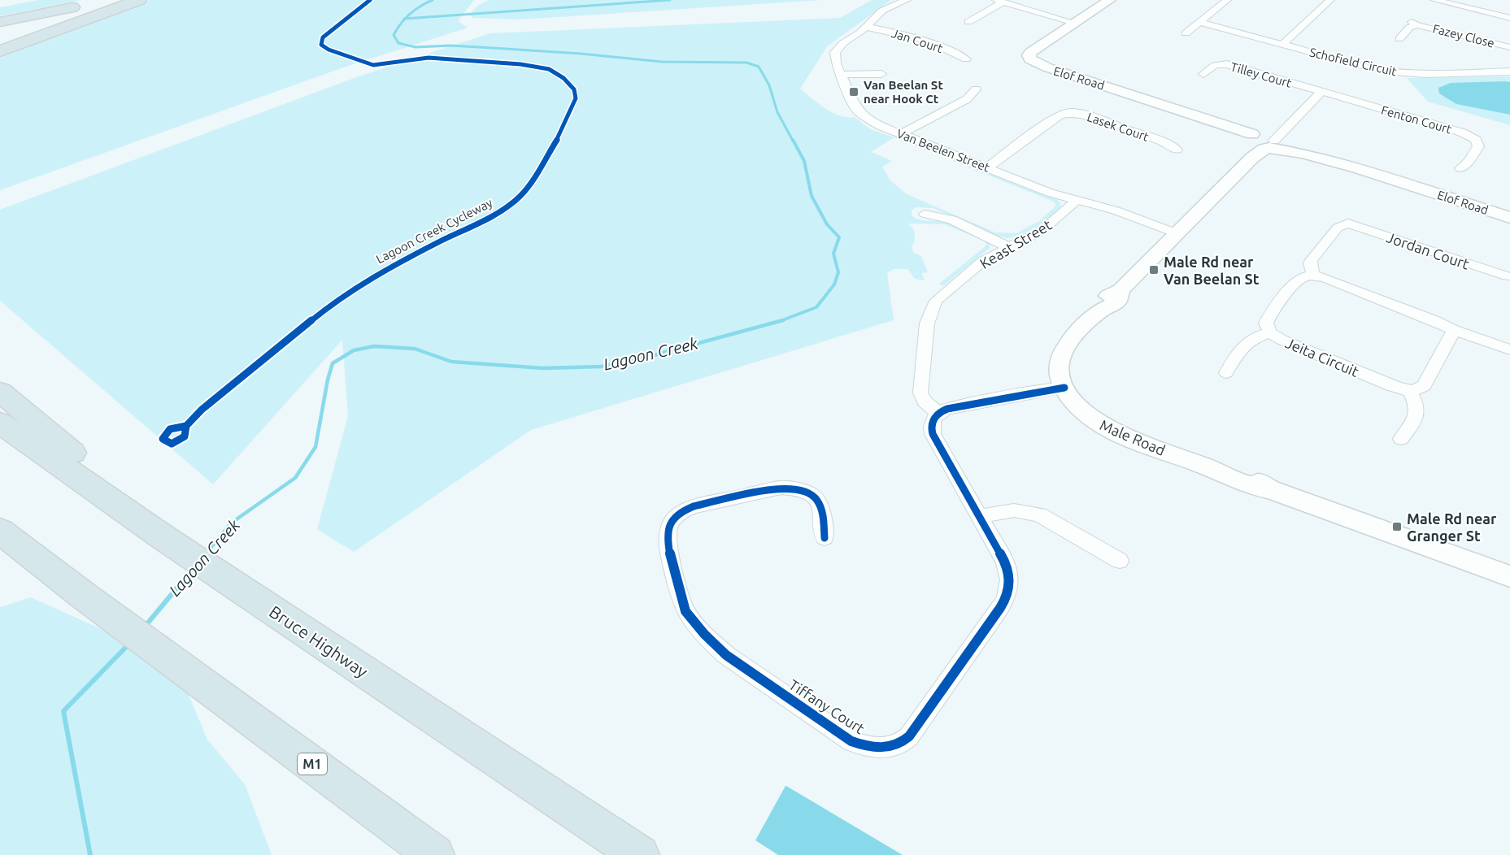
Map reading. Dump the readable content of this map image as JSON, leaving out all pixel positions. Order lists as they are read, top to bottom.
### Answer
{
  "streets": {
    "highway": ["Bruce Highway", "M1"],
    "street": [
      "Fazey Close",
      "Jan Court",
      "Schofield Circuit",
      "Tilley Court",
      "Elof Road",
      "Fenton Court",
      "Lasek Court",
      "Van Beelen Street",
      "Keast Street",
      "Jordan Court",
      "Jeita Circuit",
      "Male Road",
      "Tiffany Court"
    ],
    "cycle path": ["Lagoon Creek Cycleway"]
  },
  "crossings": [
    ["Jan Court", "Van Beelen Street"],
    ["Tilley Court", "Fenton Court"],
    ["Elof Road", "Male Road"],
    ["Lasek Court", "Van Beelen Street"],
    ["Van Beelen Street", "Keast Street"],
    ["Van Beelen Street", "Male Road"],
    ["Keast Street", "Tiffany Court"],
    ["Jordan Court", "Jeita Circuit"]
  ],
  "water": ["Lagoon Creek"],
  "places": {
    "transit": ["Van Beelan St near Hook Ct", "Male Rd near Van Beelan St", "Male Rd near Granger St"]
  }
}
